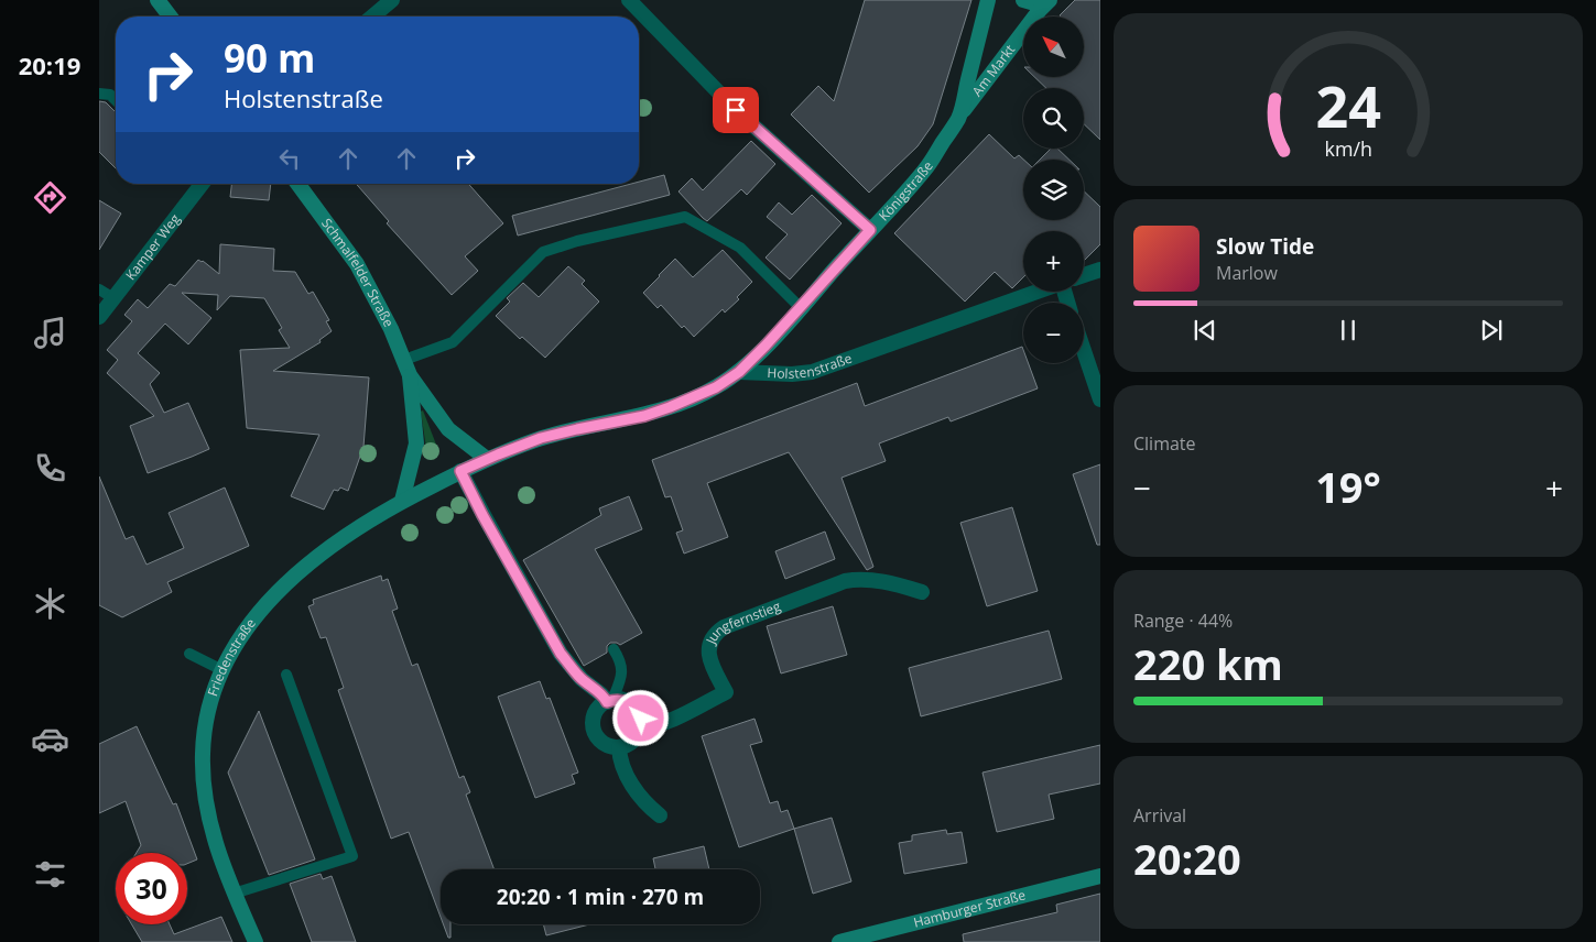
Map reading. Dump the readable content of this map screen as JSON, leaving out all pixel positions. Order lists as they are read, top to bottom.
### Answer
{
  "streets": {
    "main road": [
      "Am Markt",
      "Königstraße",
      "Schmalfelder Straße",
      "Friedenstraße",
      "Hamburger Straße"
    ],
    "street": ["Kamper Weg", "Holstenstraße", "Jungfernstieg"]
  },
  "crossings": [
    ["Am Markt", "Königstraße"],
    ["Königstraße", "Holstenstraße"],
    ["Schmalfelder Straße", "Friedenstraße"]
  ],
  "north": "top left",
  "page": {
    "tabs": "20:19",
    "map_buttons": ["+", "−"],
    "turn": ["90 m", "Holstenstraße"],
    "song": ["Slow Tide", "Marlow"],
    "tile": [
      "Climate",
      ["Range · 44%", "220 km"],
      ["Arrival", "20:20"]
    ],
    "heat": ["−", "19°", "+"],
    "limit": "30",
    "trip": "20:20 · 1 min · 270 m",
    "gauge": ["24", "km/h"]
  }
}
